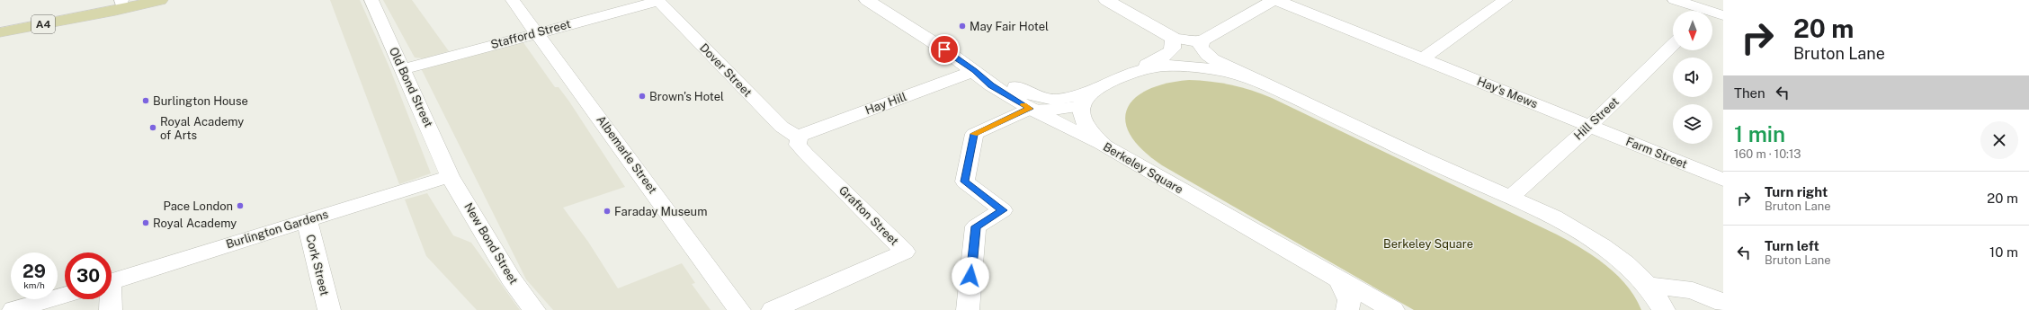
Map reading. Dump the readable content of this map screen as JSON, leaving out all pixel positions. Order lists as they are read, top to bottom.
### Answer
{
  "streets": {
    "main road": ["A4"],
    "street": [
      "Stafford Street",
      "Dover Street",
      "Old Bond Street",
      "Hay's Mews",
      "Hay Hill",
      "Hill Street",
      "Farm Street",
      "Albemarle Street",
      "Berkeley Square",
      "Grafton Street",
      "Burlington Gardens",
      "New Bond Street",
      "Cork Street"
    ]
  },
  "crossings": [
    ["Stafford Street", "Dover Street"],
    ["Stafford Street", "Old Bond Street"],
    ["Stafford Street", "Albemarle Street"],
    ["Dover Street", "Hay Hill"],
    ["Dover Street", "Grafton Street"],
    ["Old Bond Street", "Burlington Gardens"],
    ["Old Bond Street", "New Bond Street"],
    ["Hay's Mews", "Hill Street"],
    ["Hay's Mews", "Farm Street"],
    ["Hay Hill", "Grafton Street"],
    ["Hill Street", "Farm Street"],
    ["Burlington Gardens", "New Bond Street"],
    ["Burlington Gardens", "Cork Street"]
  ],
  "parks": ["Berkeley Square"],
  "places": [
    "May Fair Hotel",
    "Brown's Hotel",
    "Burlington House",
    "Royal Academy of Arts",
    "Pace London",
    "Faraday Museum",
    "Royal Academy"
  ],
  "north": "bottom",
  "page": {
    "turn": ["20 m", "Bruton Lane"],
    "then": "Then",
    "heading": ["1 min", "160 m · 10:13"],
    "list": [
      {
        "name": "Turn right",
        "note": "Bruton Lane",
        "value": "20 m"
      },
      {
        "name": "Turn left",
        "note": "Bruton Lane",
        "value": "10 m"
      }
    ],
    "speed": "29 km/h",
    "limit": "30"
  }
}
